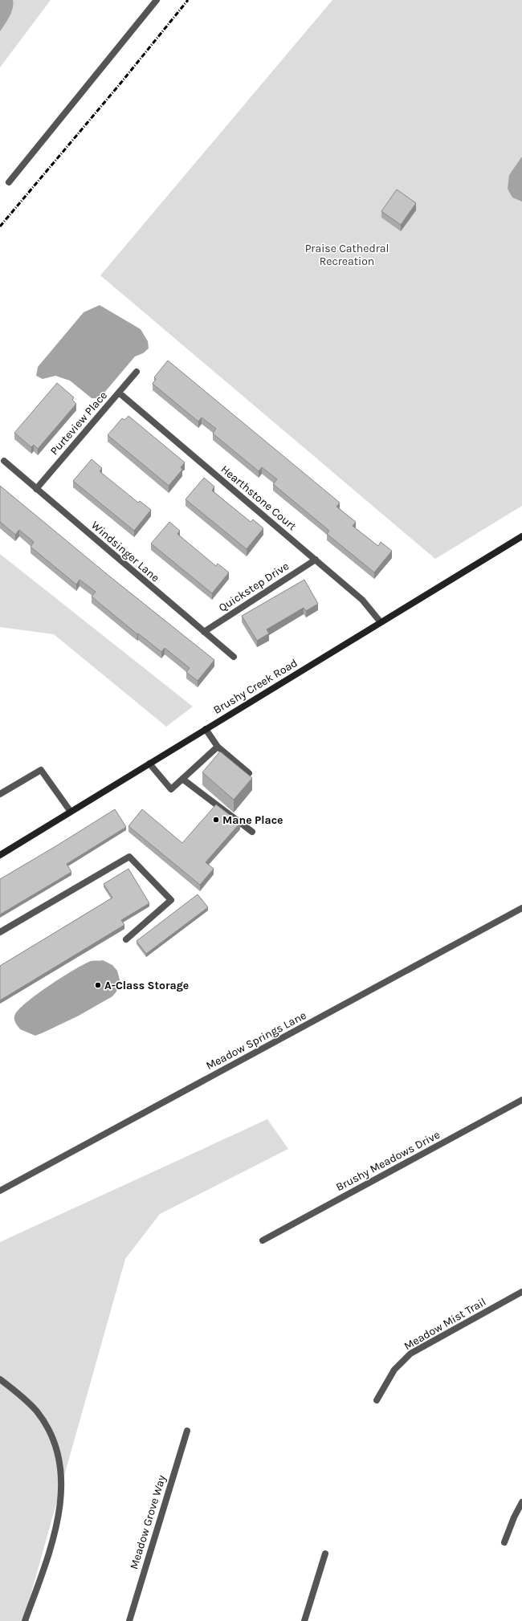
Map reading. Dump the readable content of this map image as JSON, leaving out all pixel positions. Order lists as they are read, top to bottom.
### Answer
{
  "streets": {
    "main road": ["Brushy Creek Road"],
    "street": [
      "Purteview Place",
      "Hearthstone Court",
      "Windsinger Lane",
      "Quickstep Drive",
      "Meadow Springs Lane",
      "Brushy Meadows Drive",
      "Meadow Mist Trail",
      "Meadow Grove Way"
    ]
  },
  "crossings": [
    ["Purteview Place", "Hearthstone Court"],
    ["Purteview Place", "Windsinger Lane"],
    ["Hearthstone Court", "Quickstep Drive"],
    ["Hearthstone Court", "Brushy Creek Road"],
    ["Windsinger Lane", "Quickstep Drive"]
  ],
  "parks": ["Praise Cathedral Recreation"],
  "places": ["Mane Place", "A-Class Storage"]
}
